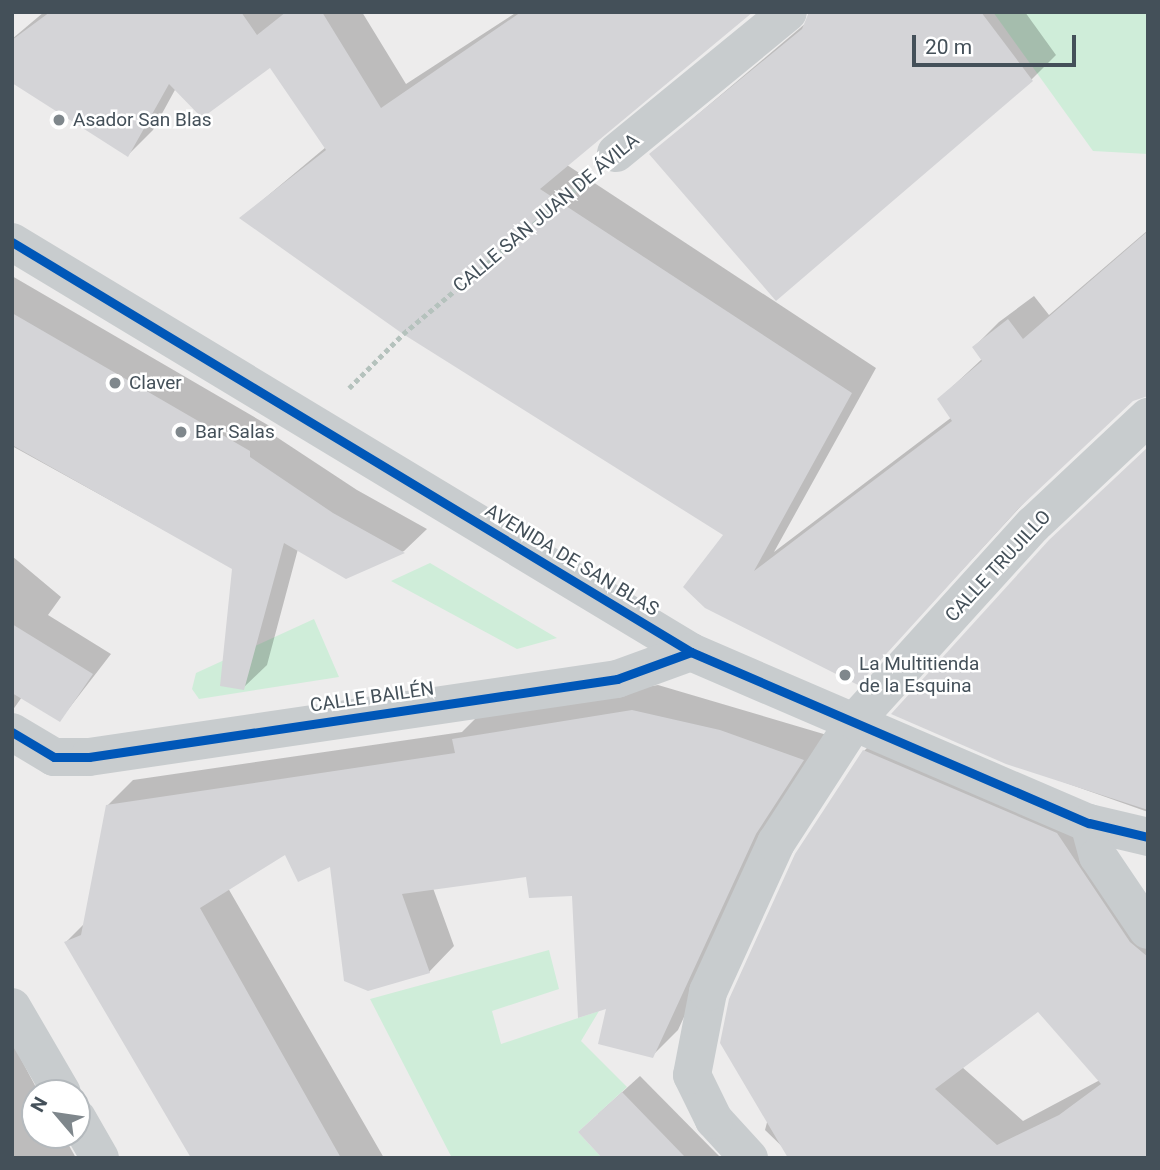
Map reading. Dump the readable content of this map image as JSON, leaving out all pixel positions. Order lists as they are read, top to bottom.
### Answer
{
  "streets": {
    "street": [
      "CALLE SAN JUAN DE ÁVILA",
      "AVENIDA DE SAN BLAS",
      "CALLE TRUJILLO",
      "CALLE BAILÉN"
    ]
  },
  "crossings": [
    ["CALLE SAN JUAN DE ÁVILA", "AVENIDA DE SAN BLAS"],
    ["AVENIDA DE SAN BLAS", "CALLE TRUJILLO"],
    ["AVENIDA DE SAN BLAS", "CALLE BAILÉN"]
  ],
  "places": [
    "Asador San Blas",
    "Claver",
    "Bar Salas",
    "La Multitienda de la Esquina"
  ],
  "scale_bar": "20 m",
  "north": "top left"
}
